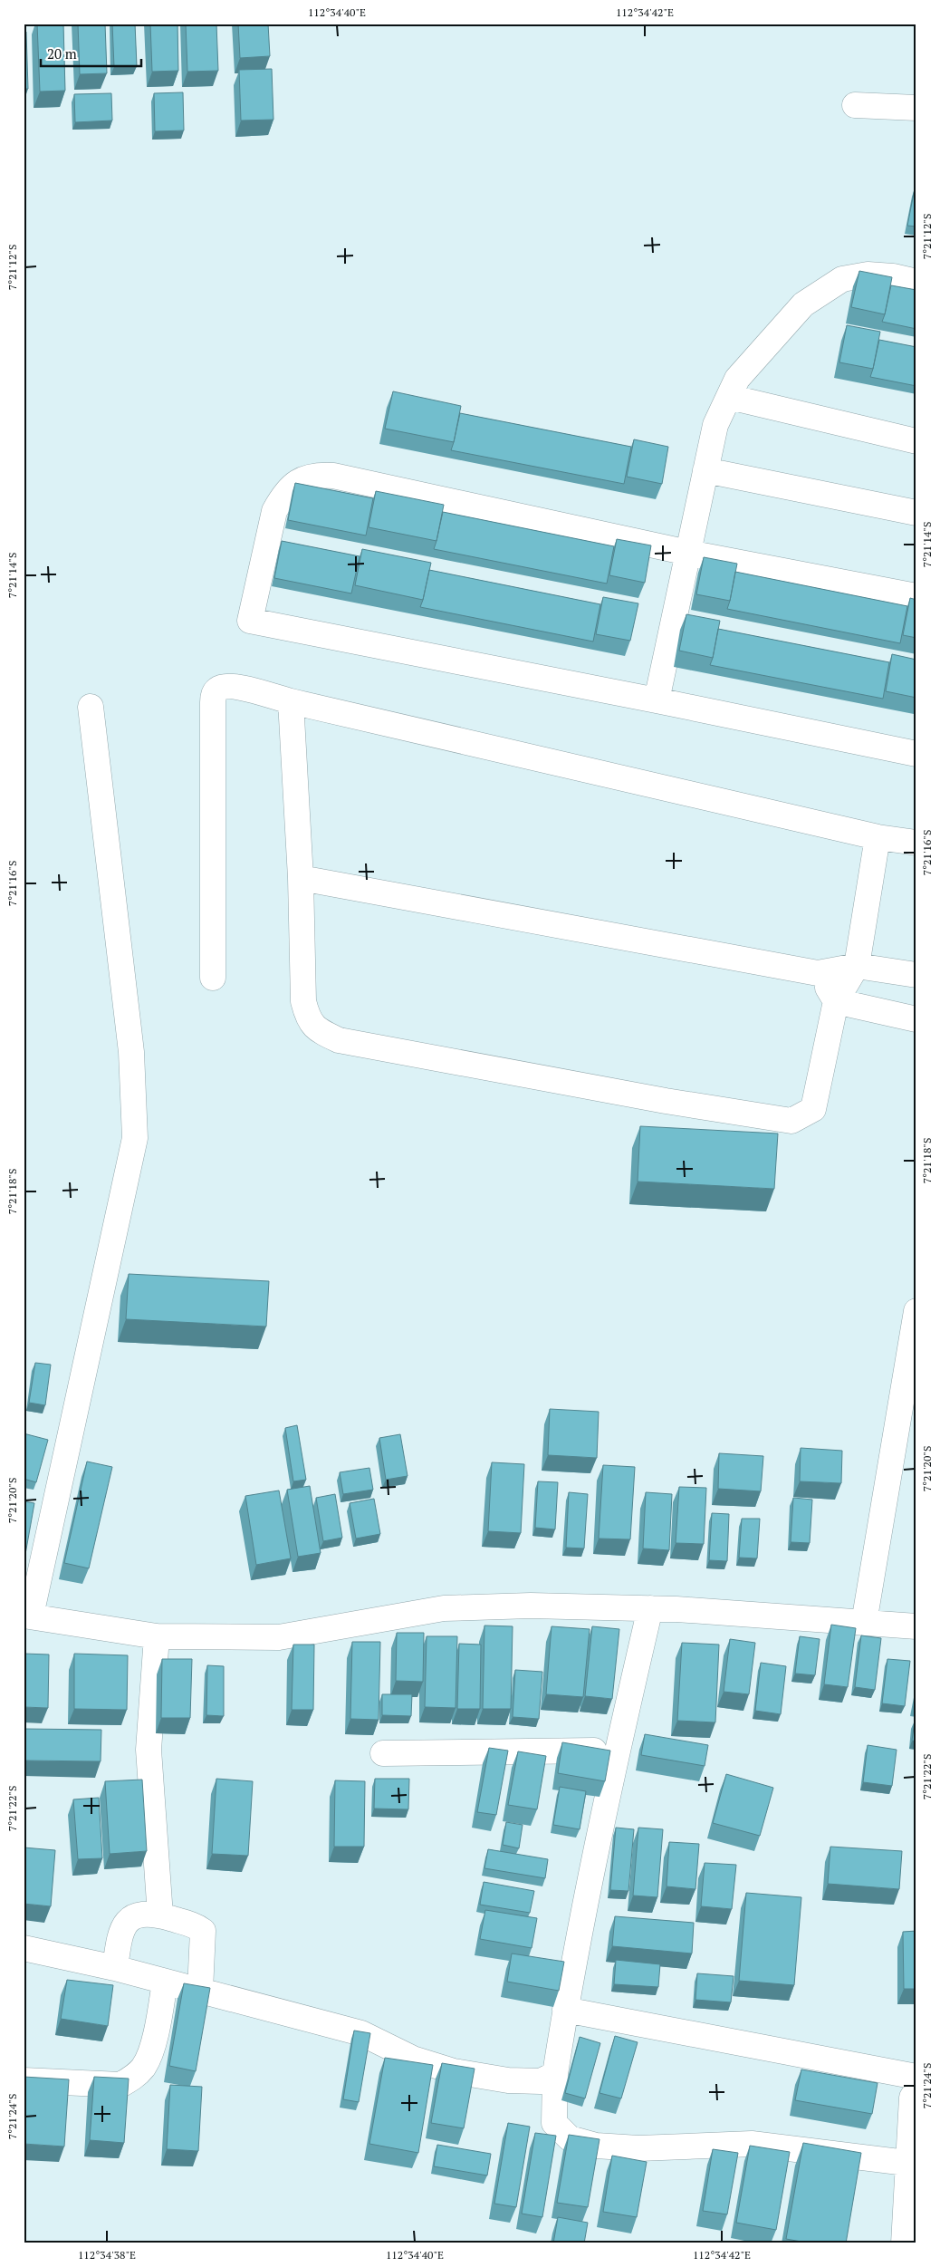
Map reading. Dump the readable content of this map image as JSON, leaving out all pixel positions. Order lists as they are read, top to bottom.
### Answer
{
  "scale_bar": "20 m",
  "coordinates": [
    "112°34'40\"E",
    "112°34'42\"E",
    "7°21'12\"S",
    "7°21'14\"S",
    "7°21'16\"S",
    "7°21'18\"S",
    "7°21'20\"S",
    "7°21'22\"S",
    "7°21'24\"S",
    "112°34'38\"E"
  ]
}
